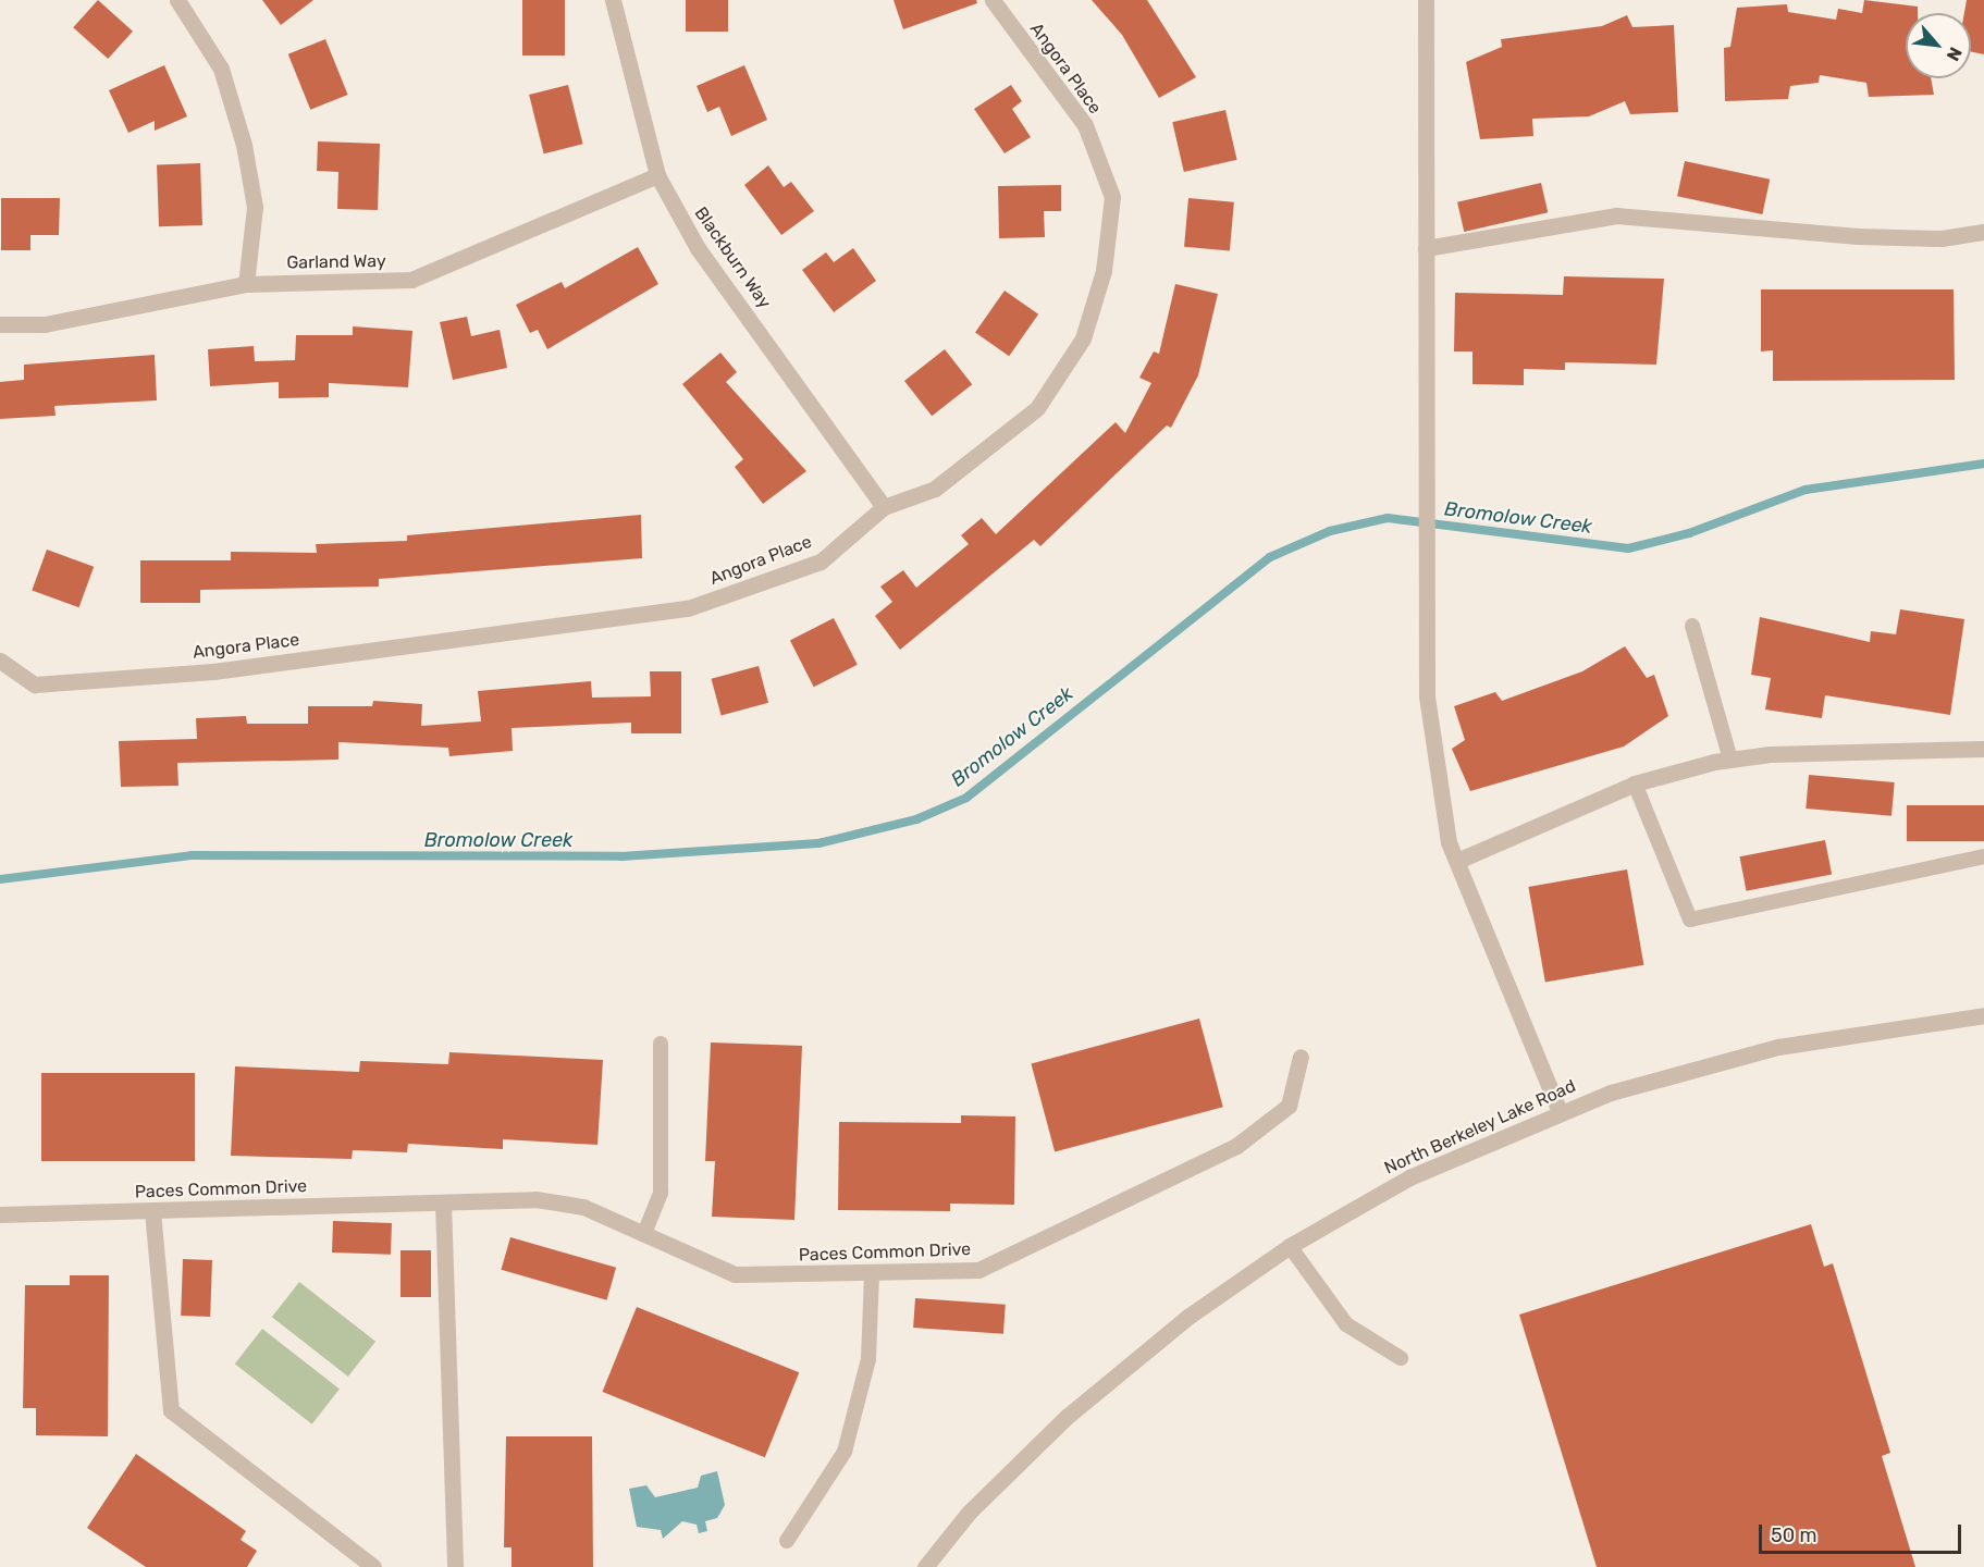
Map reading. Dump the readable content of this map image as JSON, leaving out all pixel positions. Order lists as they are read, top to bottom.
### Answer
{
  "streets": {
    "street": [
      "Angora Place",
      "Blackburn Way",
      "Garland Way",
      "North Berkeley Lake Road",
      "Paces Common Drive"
    ]
  },
  "crossings": [
    ["Angora Place", "Blackburn Way"],
    ["Blackburn Way", "Garland Way"]
  ],
  "water": ["Bromolow Creek"],
  "scale_bar": "50 m",
  "north": "bottom right"
}
